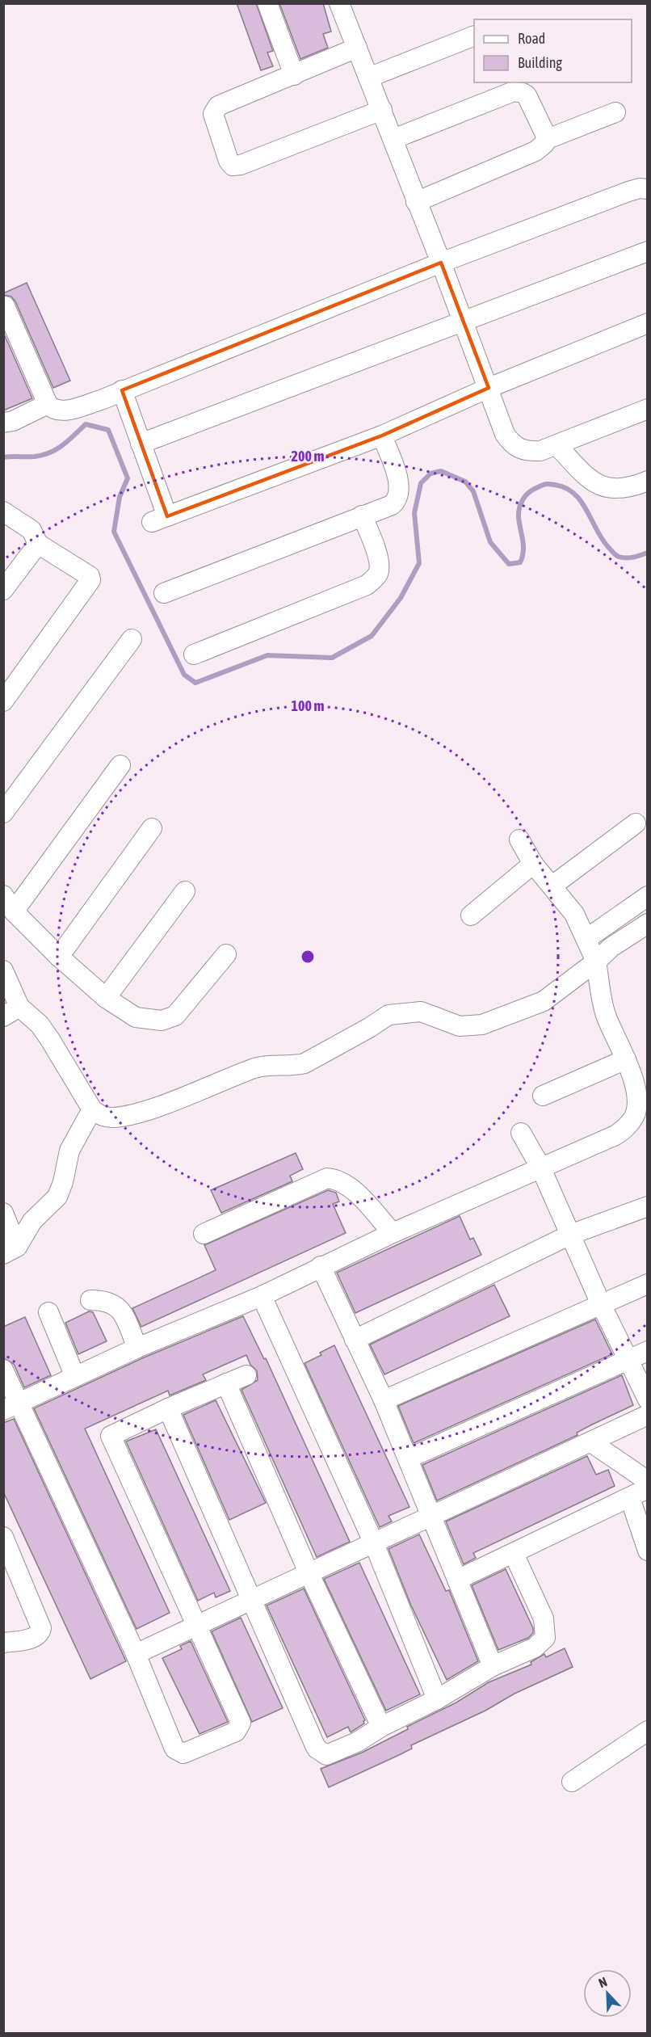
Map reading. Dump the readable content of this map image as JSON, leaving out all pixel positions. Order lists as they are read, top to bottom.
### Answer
{
  "legend": ["Road", "Building"],
  "north": "top left",
  "rings": ["200 m", "100 m"]
}
